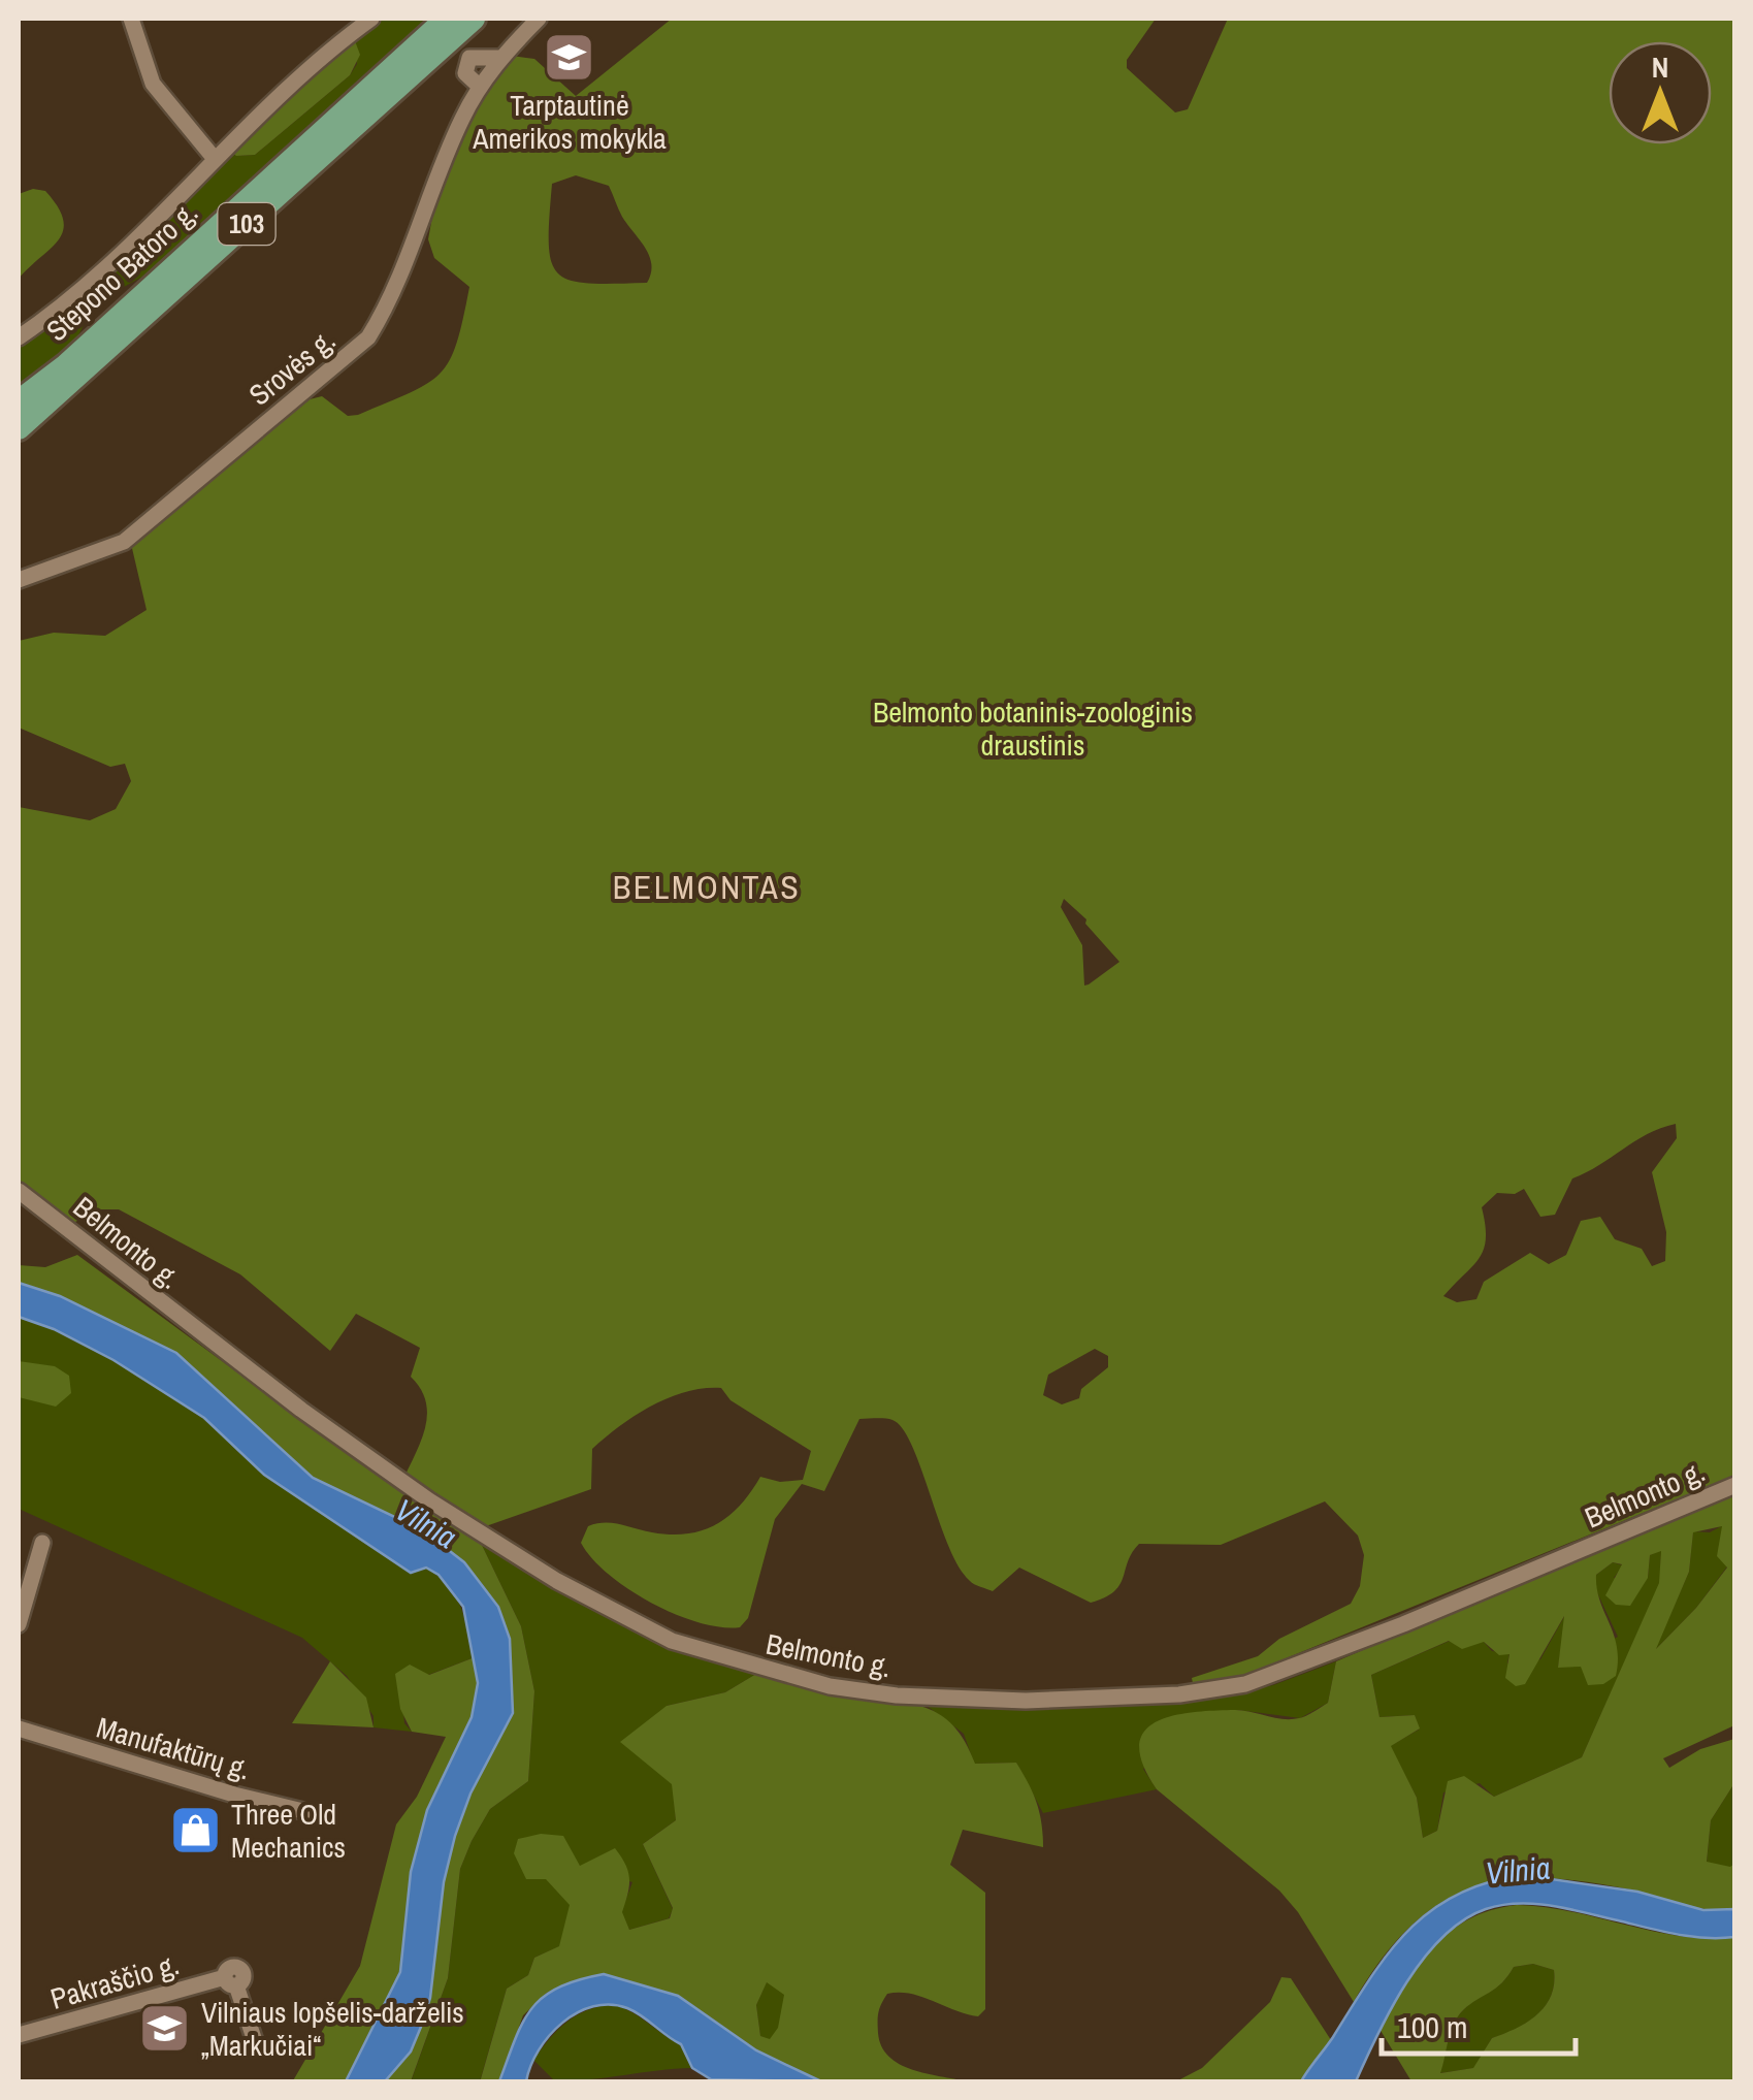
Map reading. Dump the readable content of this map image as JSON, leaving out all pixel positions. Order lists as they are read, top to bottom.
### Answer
{
  "streets": {
    "main road": ["103", "Stepono Batoro g."],
    "street": [
      "Srovės g.",
      "Belmonto g.",
      "Manufaktūrų g.",
      "Pakraščio g."
    ]
  },
  "districts": ["BELMONTAS"],
  "water": ["Vilnia"],
  "parks": ["Belmonto botaninis-zoologinis draustinis"],
  "places": {
    "school or university": ["Tarptautinė Amerikos mokykla", "Vilniaus lopšelis-darželis „Markučiai“"],
    "shop": ["Three Old Mechanics"]
  },
  "scale_bar": "100 m",
  "north": "top"
}
